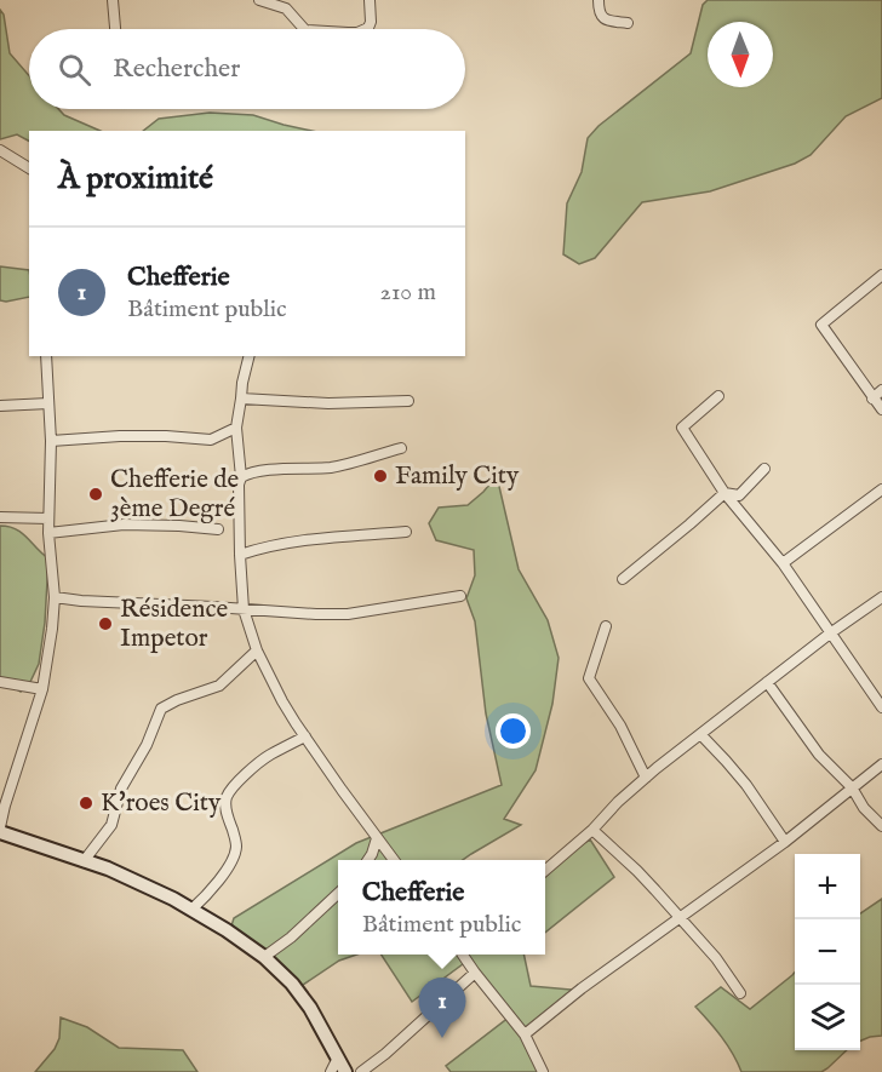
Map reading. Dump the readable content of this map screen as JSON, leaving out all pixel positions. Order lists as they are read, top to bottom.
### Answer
{
  "places": [
    "Family City",
    "Chefferie de 3ème Degré",
    "Résidence Impetor",
    "K'roes City"
  ],
  "north": "bottom",
  "page": {
    "search": "Rechercher",
    "heading": "À proximité",
    "list": [
      {
        "mark": "1",
        "name": "Chefferie",
        "note": "Bâtiment public",
        "value": "210 m"
      }
    ],
    "map_buttons": ["+", "−"],
    "popup": ["Chefferie", "Bâtiment public"],
    "pins": "1"
  }
}
